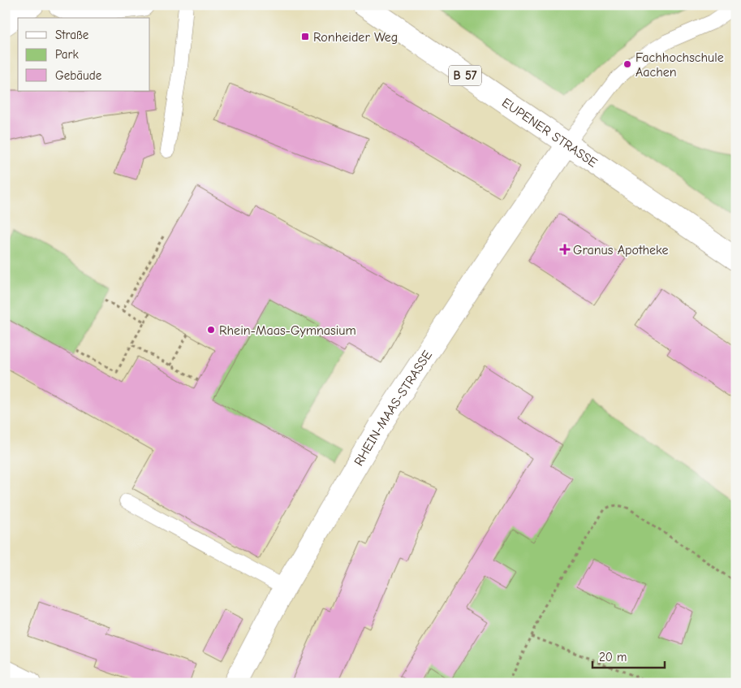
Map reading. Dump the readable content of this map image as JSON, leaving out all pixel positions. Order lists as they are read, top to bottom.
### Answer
{
  "streets": {
    "street": ["B 57", "EUPENER STRASSE", "RHEIN-MAAS-STRASSE"]
  },
  "crossings": [
    ["EUPENER STRASSE", "RHEIN-MAAS-STRASSE"]
  ],
  "places": {
    "transit": ["Ronheider Weg"],
    "other": ["Fachhochschule Aachen", "Rhein-Maas-Gymnasium"],
    "health": ["Granus Apotheke"]
  },
  "legend": ["Straße", "Park", "Gebäude"],
  "scale_bar": "20 m"
}
